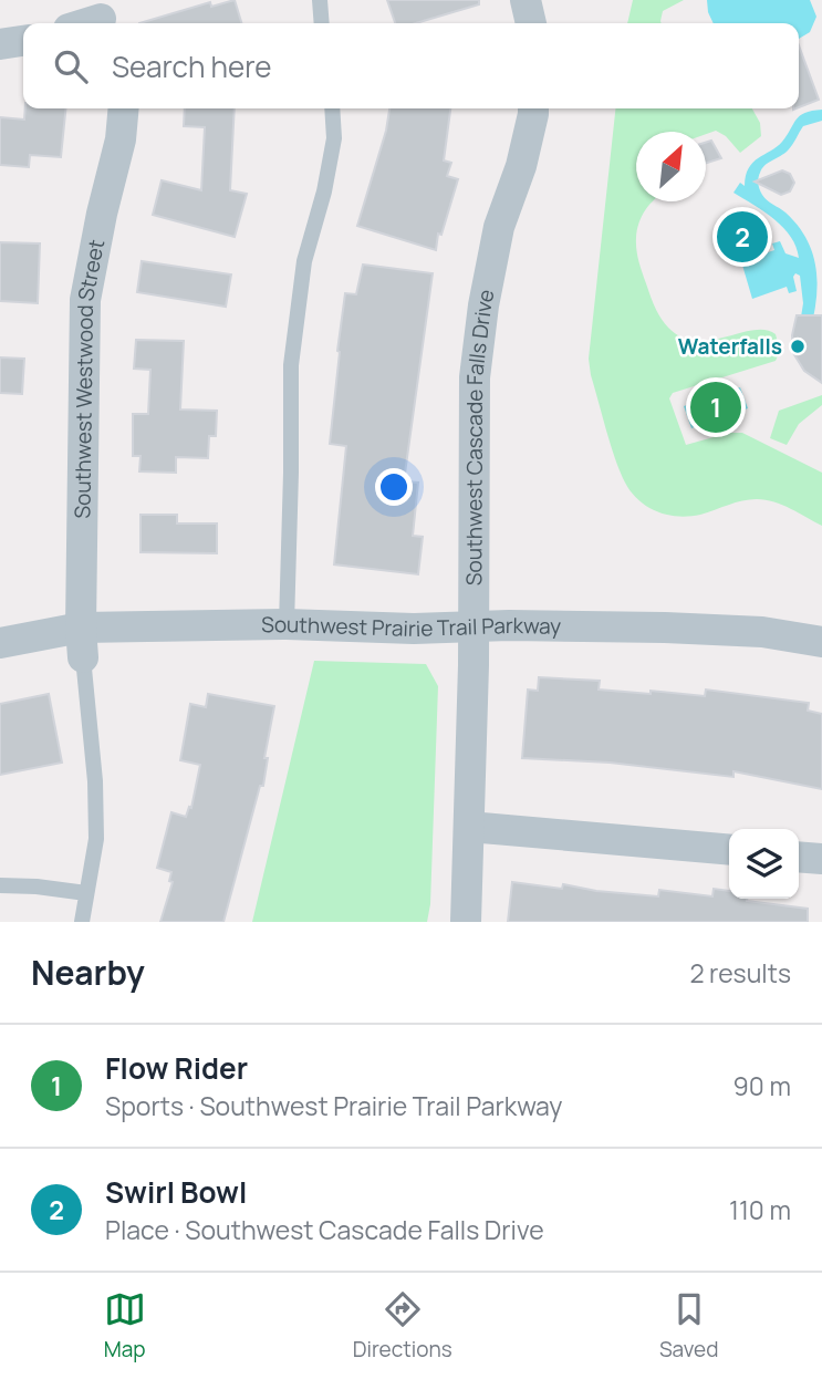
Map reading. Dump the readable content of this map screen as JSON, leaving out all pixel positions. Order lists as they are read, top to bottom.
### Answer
{
  "streets": {
    "street": ["Southwest Westwood Street", "Southwest Cascade Falls Drive", "Southwest Prairie Trail Parkway"]
  },
  "crossings": [
    ["Southwest Westwood Street", "Southwest Prairie Trail Parkway"],
    ["Southwest Cascade Falls Drive", "Southwest Prairie Trail Parkway"]
  ],
  "places": ["Waterfalls"],
  "north": "top right",
  "page": {
    "search": "Search here",
    "pins": ["2", "1"],
    "heading": ["Nearby", "2 results"],
    "list": [
      {
        "mark": "1",
        "name": "Flow Rider",
        "note": "Sports · Southwest Prairie Trail Parkway",
        "value": "90 m"
      },
      {
        "mark": "2",
        "name": "Swirl Bowl",
        "note": "Place · Southwest Cascade Falls Drive",
        "value": "110 m"
      }
    ],
    "nav": ["Map", "Directions", "Saved"]
  }
}
